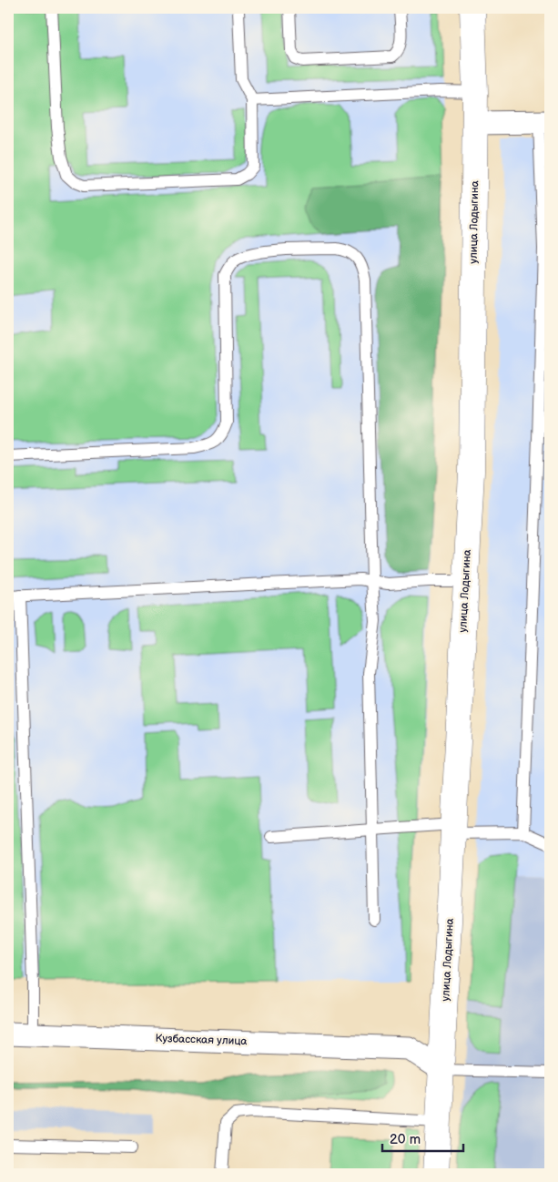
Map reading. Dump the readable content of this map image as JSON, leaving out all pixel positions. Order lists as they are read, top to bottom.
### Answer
{
  "streets": {
    "main road": ["улица Лодыгина"],
    "street": ["Кузбасская улица"]
  },
  "crossings": [
    ["улица Лодыгина", "Кузбасская улица"]
  ],
  "scale_bar": "20 m"
}
